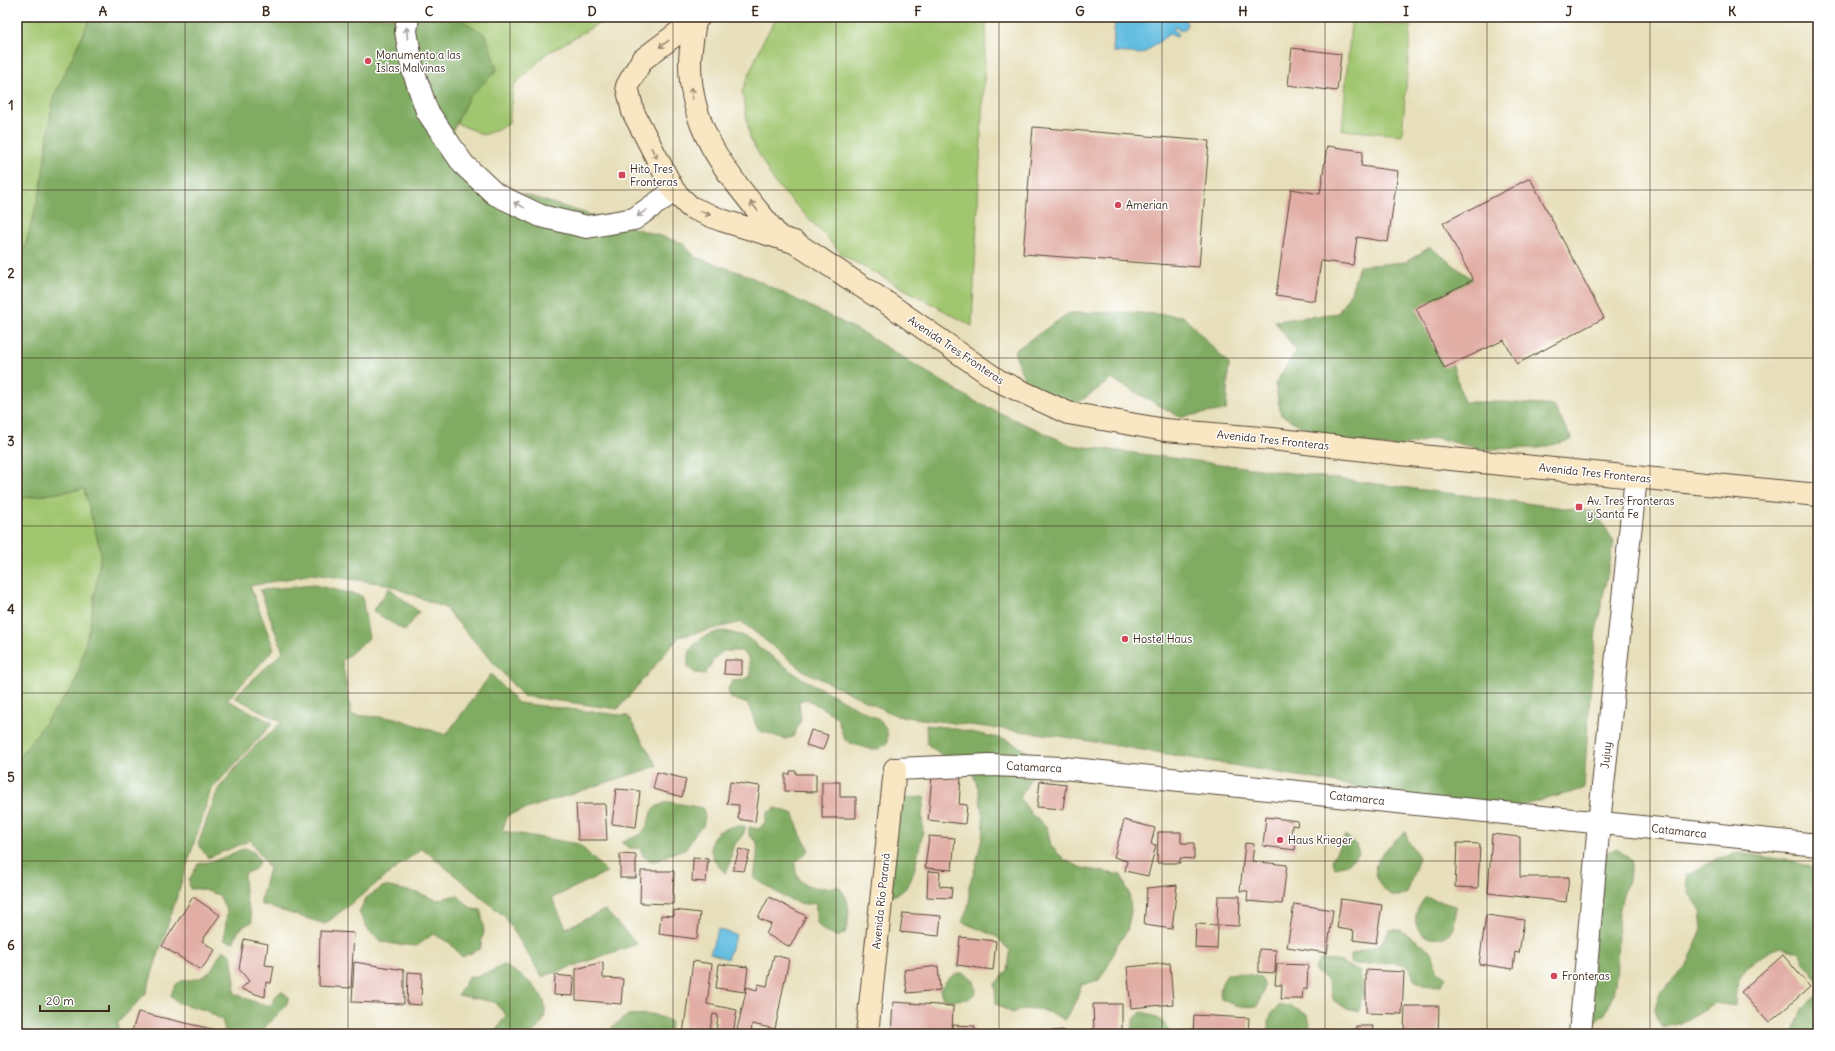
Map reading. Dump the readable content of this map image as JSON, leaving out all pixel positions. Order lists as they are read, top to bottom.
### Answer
{
  "streets": {
    "main road": ["Avenida Tres Fronteras", "Avenida Río Paraná"],
    "street": ["Jujuy", "Catamarca"]
  },
  "crossings": [
    ["Avenida Tres Fronteras", "Jujuy"],
    ["Jujuy", "Catamarca"],
    ["Catamarca", "Avenida Río Paraná"]
  ],
  "places": {
    "other": [
      "Monumento a las Islas Malvinas",
      "Amerian",
      "Hostel Haus",
      "Haus Krieger",
      "Fronteras"
    ],
    "transit": ["Hito Tres Fronteras", "Av. Tres Fronteras y Santa Fe"]
  },
  "scale_bar": "20 m",
  "grid": {
    "columns": [
      "A",
      "B",
      "C",
      "D",
      "E",
      "F",
      "G",
      "H",
      "I",
      "J",
      "K"
    ],
    "rows": [
      "1",
      "2",
      "3",
      "4",
      "5",
      "6"
    ]
  }
}
